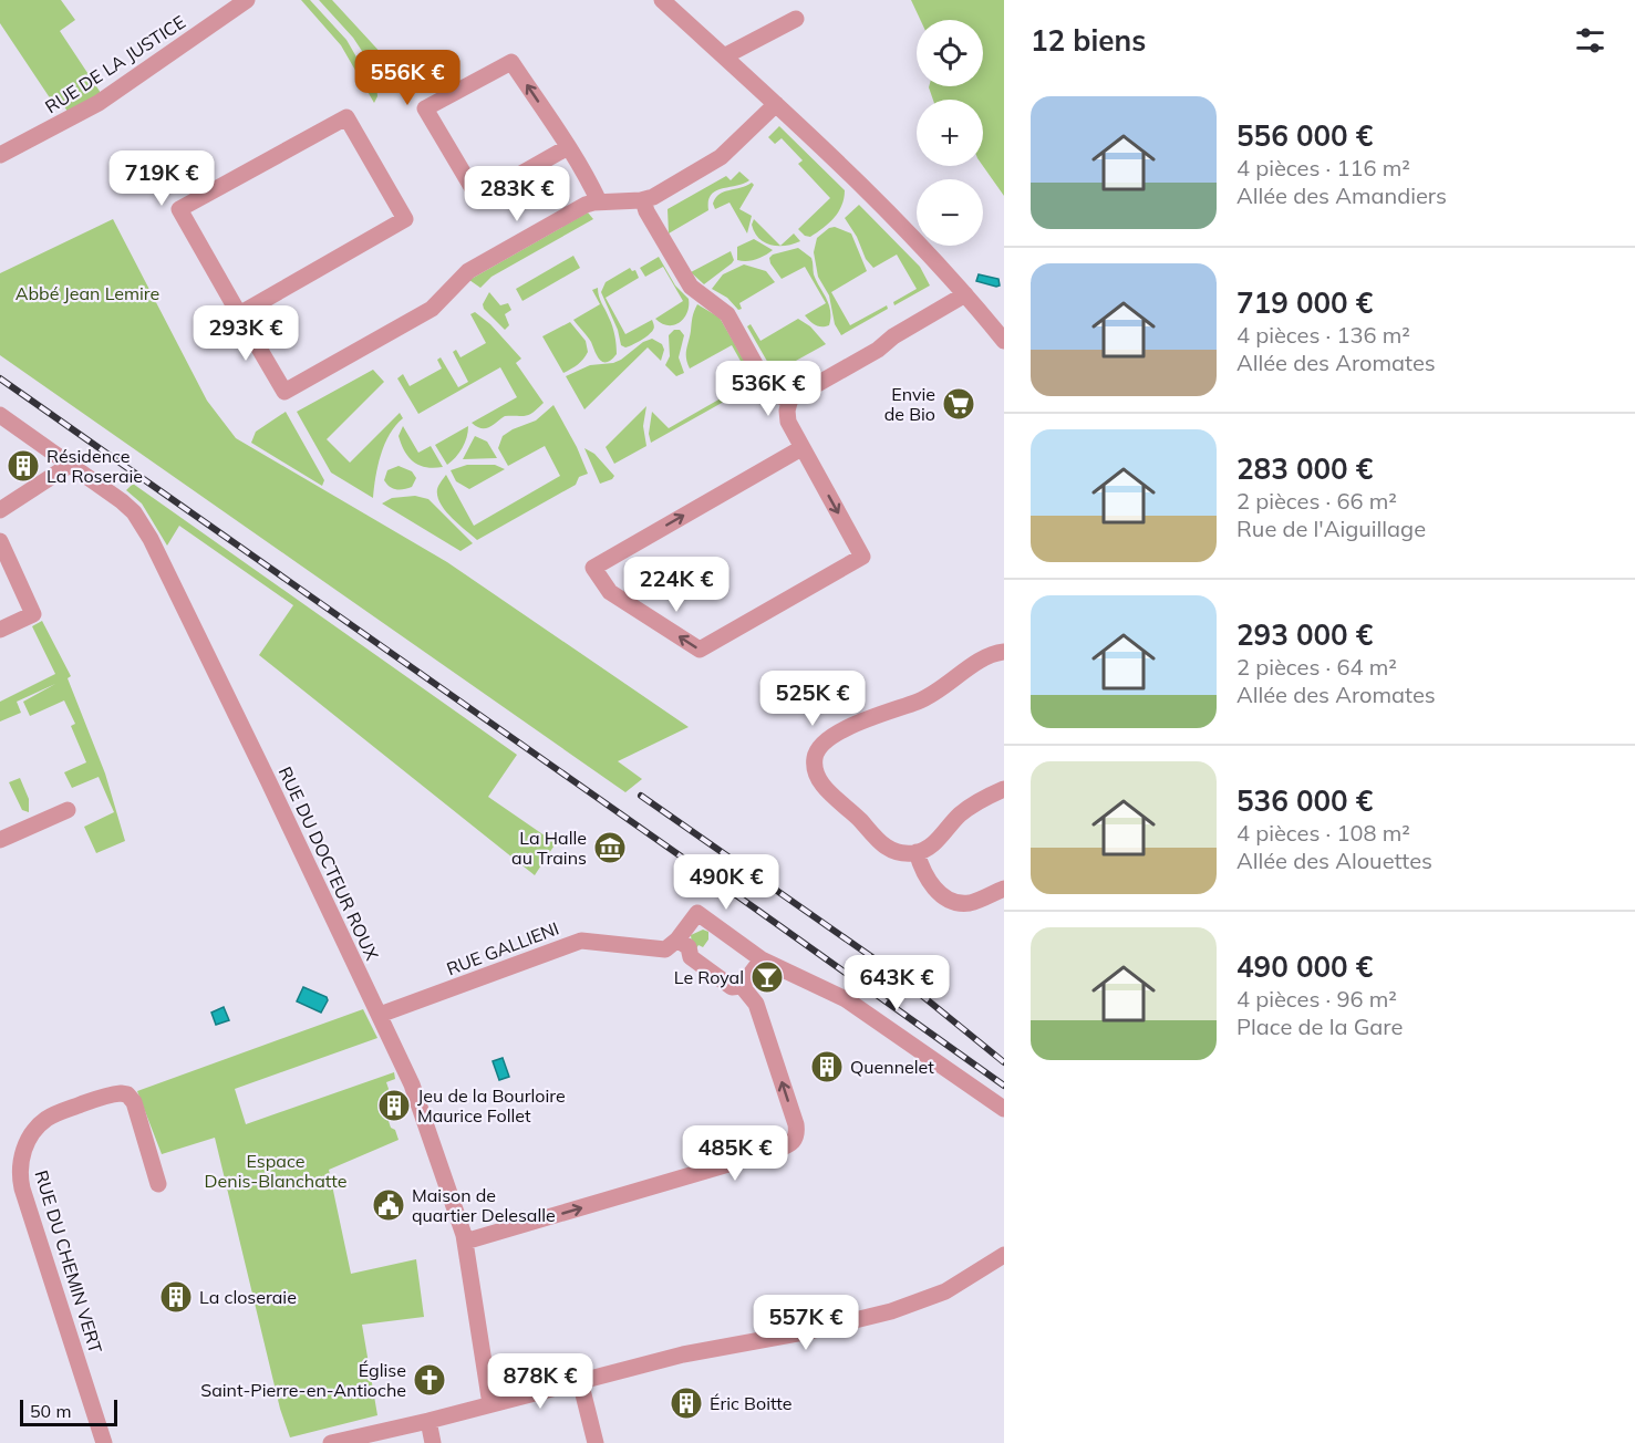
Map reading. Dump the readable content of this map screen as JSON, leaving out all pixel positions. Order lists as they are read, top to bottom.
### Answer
{
  "streets": {
    "street": [
      "RUE DE LA JUSTICE",
      "RUE DU DOCTEUR ROUX",
      "RUE GALLIENI",
      "RUE DU CHEMIN VERT"
    ]
  },
  "crossings": [
    ["RUE DU DOCTEUR ROUX", "RUE GALLIENI"]
  ],
  "parks": ["Abbé Jean Lemire", "Espace Denis-Blanchatte"],
  "places": {
    "supermarket": ["Envie de Bio"],
    "building": [
      "Résidence La Roseraie",
      "Quennelet",
      "Jeu de la Bourloire Maurice Follet",
      "La closeraie",
      "Éric Boitte"
    ],
    "museum": ["La Halle au Trains"],
    "bar": ["Le Royal"],
    "public building": ["Maison de quartier Delesalle"],
    "church": ["Église Saint-Pierre-en-Antioche"]
  },
  "scale_bar": "50 m",
  "page": {
    "heading": "12 biens",
    "map_buttons": ["+", "−"],
    "price": [
      "556K €",
      "719K €",
      "283K €",
      "293K €",
      "536K €",
      "224K €",
      "525K €",
      "490K €",
      "643K €",
      "485K €",
      "557K €",
      "878K €"
    ],
    "list": [
      {
        "name": "556 000 €",
        "note": "4 pièces · 116 m² · Allée des Amandiers"
      },
      {
        "name": "719 000 €",
        "note": "4 pièces · 136 m² · Allée des Aromates"
      },
      {
        "name": "283 000 €",
        "note": "2 pièces · 66 m² · Rue de l'Aiguillage"
      },
      {
        "name": "293 000 €",
        "note": "2 pièces · 64 m² · Allée des Aromates"
      },
      {
        "name": "536 000 €",
        "note": "4 pièces · 108 m² · Allée des Alouettes"
      },
      {
        "name": "490 000 €",
        "note": "4 pièces · 96 m² · Place de la Gare"
      }
    ],
    "scale": "50 m"
  }
}
